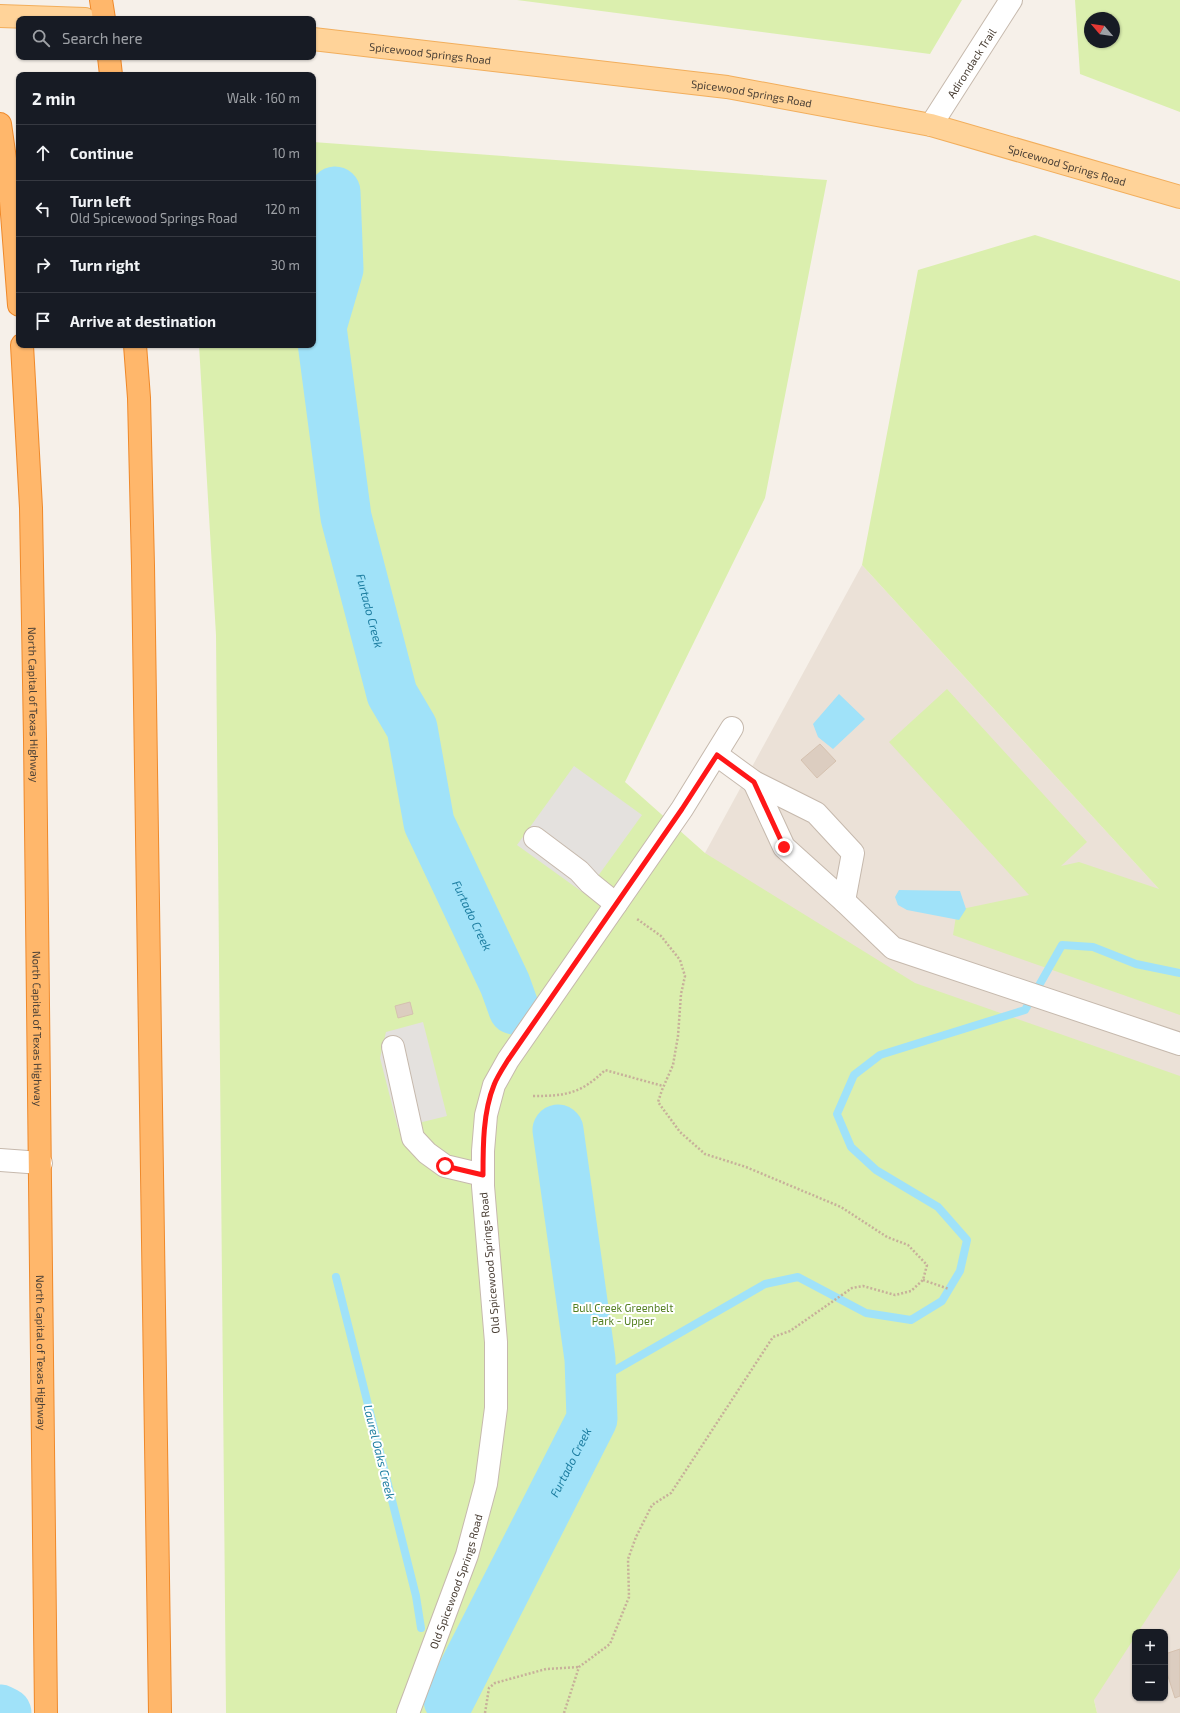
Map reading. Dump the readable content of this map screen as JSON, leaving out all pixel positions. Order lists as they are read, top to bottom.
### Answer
{
  "streets": {
    "highway": ["North Capital of Texas Highway"],
    "main road": ["Spicewood Springs Road"],
    "street": ["Adirondack Trail", "Old Spicewood Springs Road"]
  },
  "crossings": [
    ["Spicewood Springs Road", "Adirondack Trail"]
  ],
  "water": ["Furtado Creek", "Laurel Oaks Creek"],
  "parks": ["Bull Creek Greenbelt Park - Upper"],
  "north": "top left",
  "page": {
    "search": "Search here",
    "heading": ["2 min", "Walk · 160 m"],
    "list": [
      ["Continue", "10 m"],
      ["Turn left", "Old Spicewood Springs Road", "120 m"],
      ["Turn right", "30 m"],
      "Arrive at destination"
    ],
    "map_buttons": ["+", "−"]
  }
}
